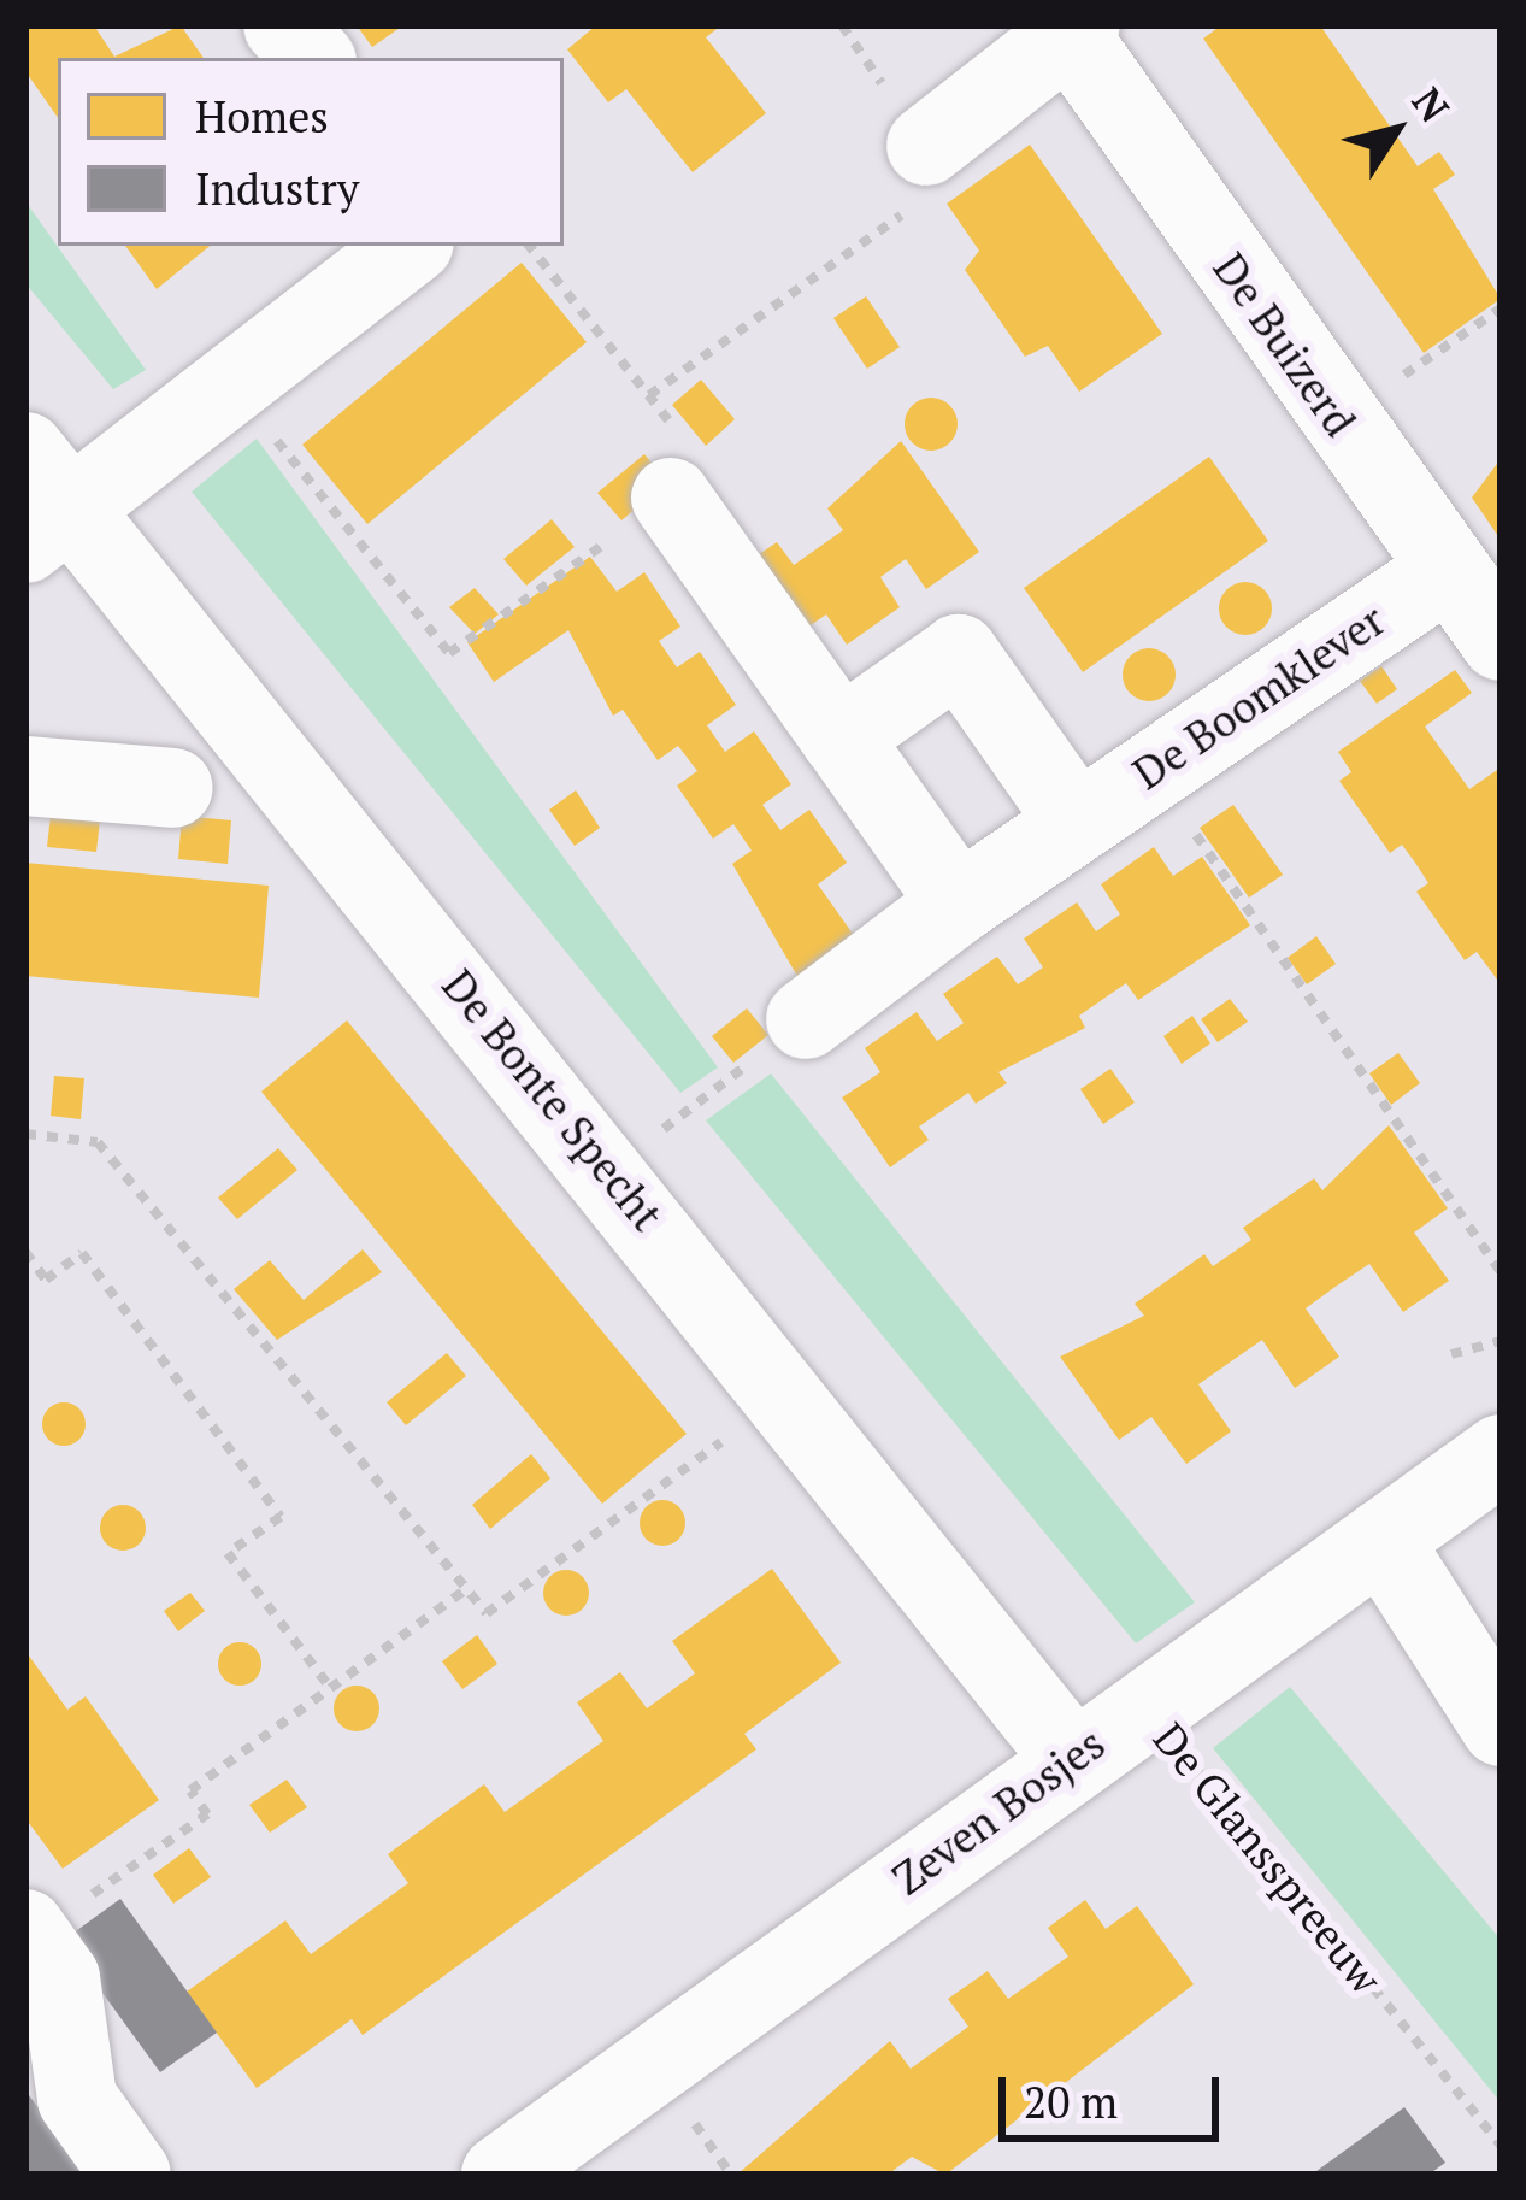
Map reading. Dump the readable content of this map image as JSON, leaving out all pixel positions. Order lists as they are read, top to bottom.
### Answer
{
  "streets": {
    "street": [
      "De Buizerd",
      "De Boomklever",
      "De Bonte Specht",
      "Zeven Bosjes"
    ],
    "path": ["De Glansspreeuw"]
  },
  "crossings": [
    ["De Buizerd", "De Boomklever"],
    ["De Bonte Specht", "Zeven Bosjes"],
    ["Zeven Bosjes", "De Glansspreeuw"]
  ],
  "legend": ["Homes", "Industry"],
  "scale_bar": "20 m",
  "north": "top right"
}
